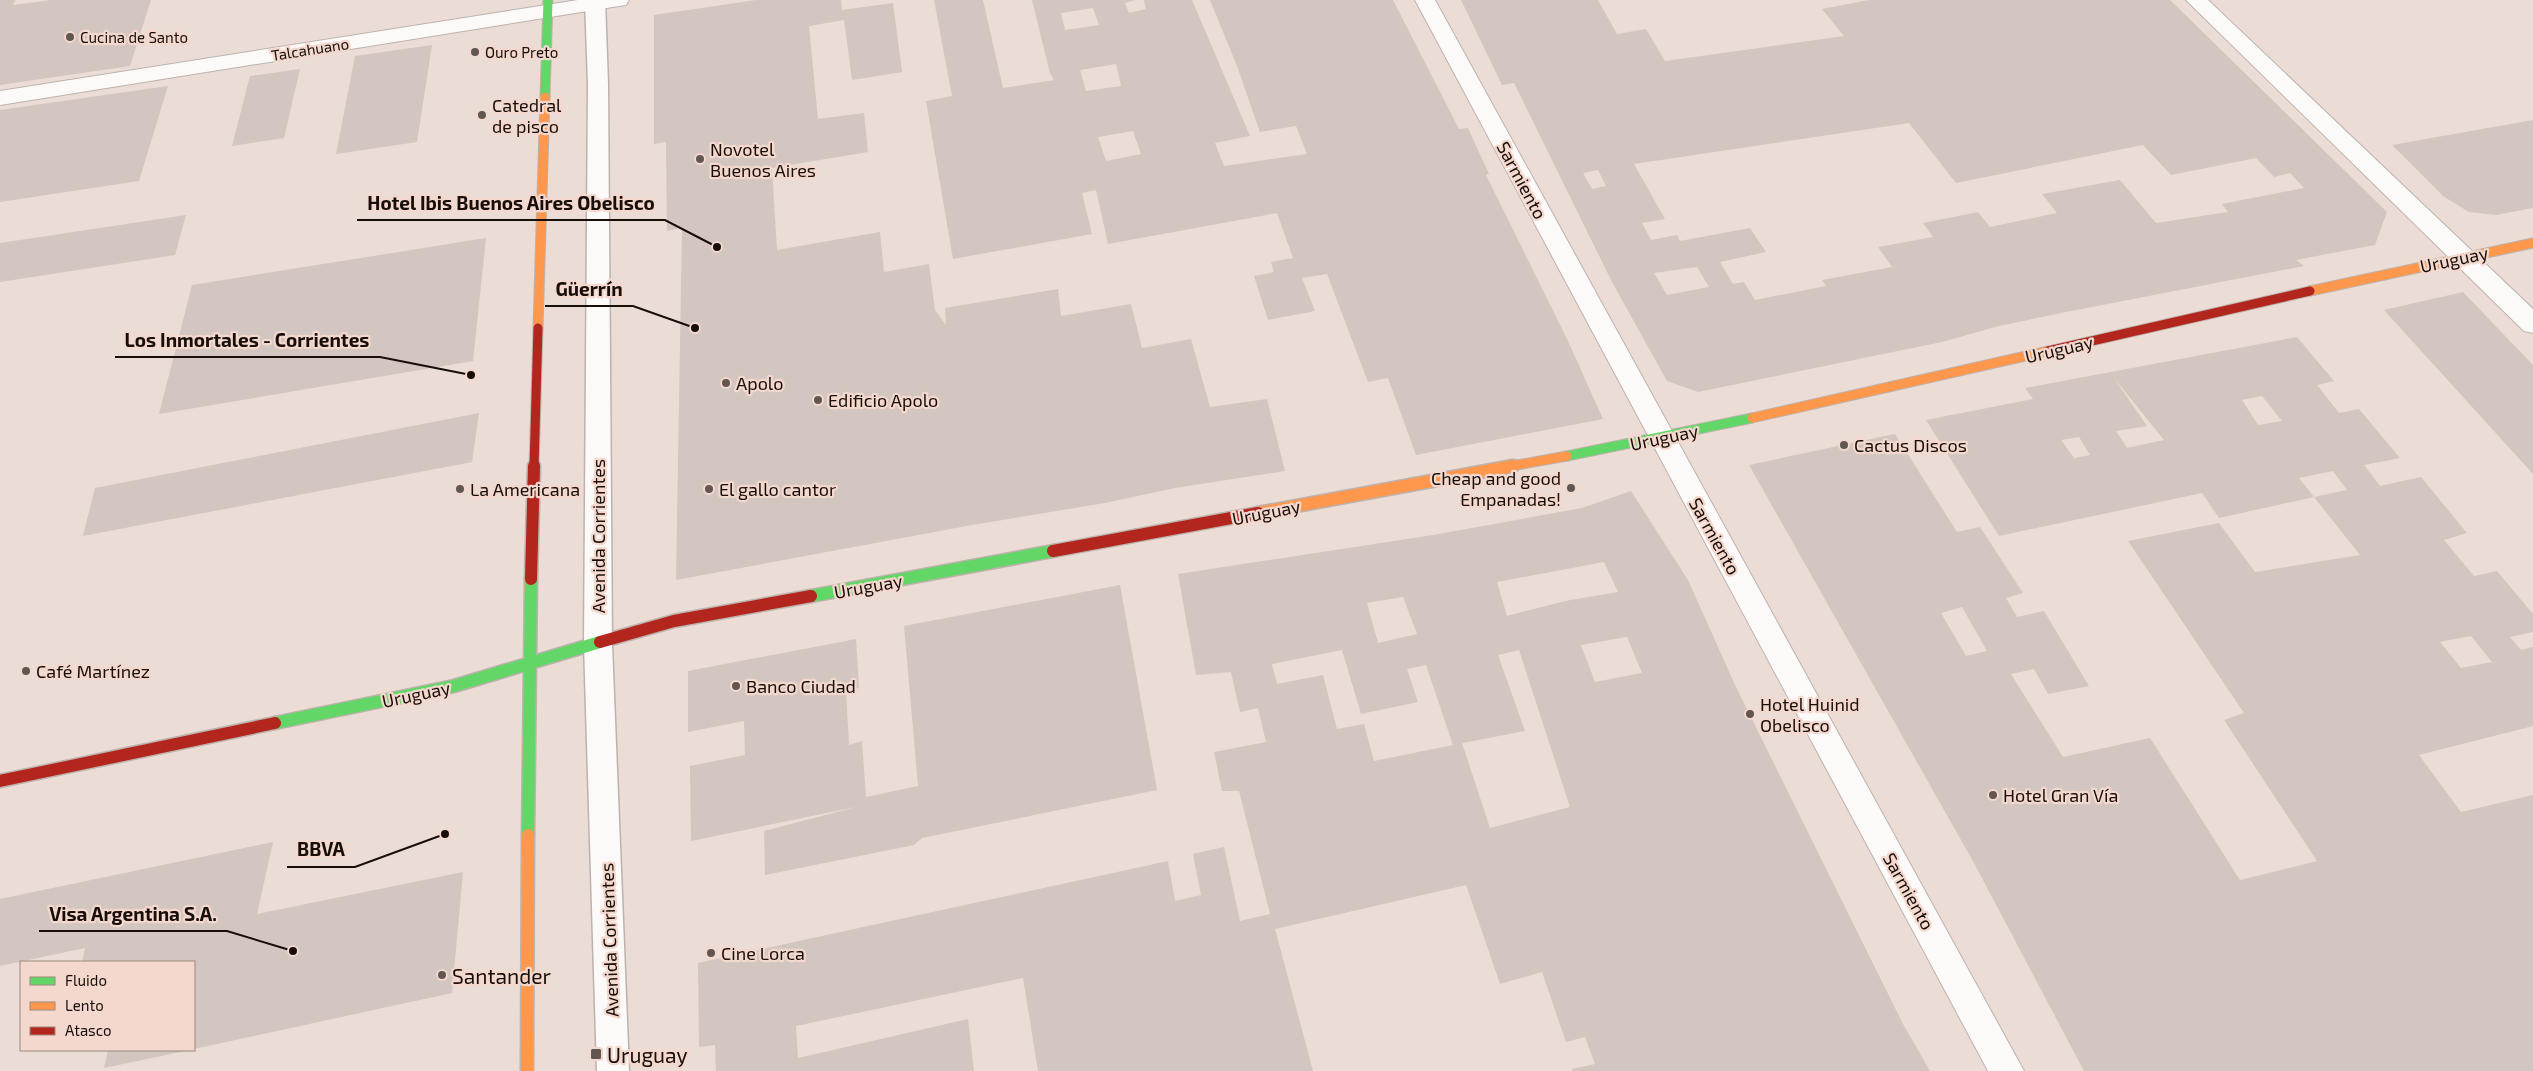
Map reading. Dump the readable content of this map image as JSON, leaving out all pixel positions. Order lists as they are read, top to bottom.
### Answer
{
  "streets": {
    "street": ["Talcahuano", "Sarmiento", "Uruguay"],
    "lane": ["Avenida Corrientes"]
  },
  "crossings": [
    ["Talcahuano", "Avenida Corrientes"],
    ["Sarmiento", "Uruguay"],
    ["Uruguay", "Avenida Corrientes"]
  ],
  "places": {
    "other": [
      "Cucina de Santo",
      "Ouro Preto",
      "Catedral de pisco",
      "Novotel Buenos Aires",
      "Hotel Ibis Buenos Aires Obelisco",
      "Güerrín",
      "Los Inmortales - Corrientes",
      "Apolo",
      "Edificio Apolo",
      "Cactus Discos",
      "Cheap and good Empanadas!",
      "La Americana",
      "El gallo cantor",
      "Café Martínez",
      "Banco Ciudad",
      "Hotel Huinid Obelisco",
      "Hotel Gran Vía",
      "BBVA",
      "Visa Argentina S.A.",
      "Cine Lorca",
      "Santander"
    ],
    "transit": ["Uruguay"]
  },
  "legend": ["Fluido", "Lento", "Atasco"]
}
